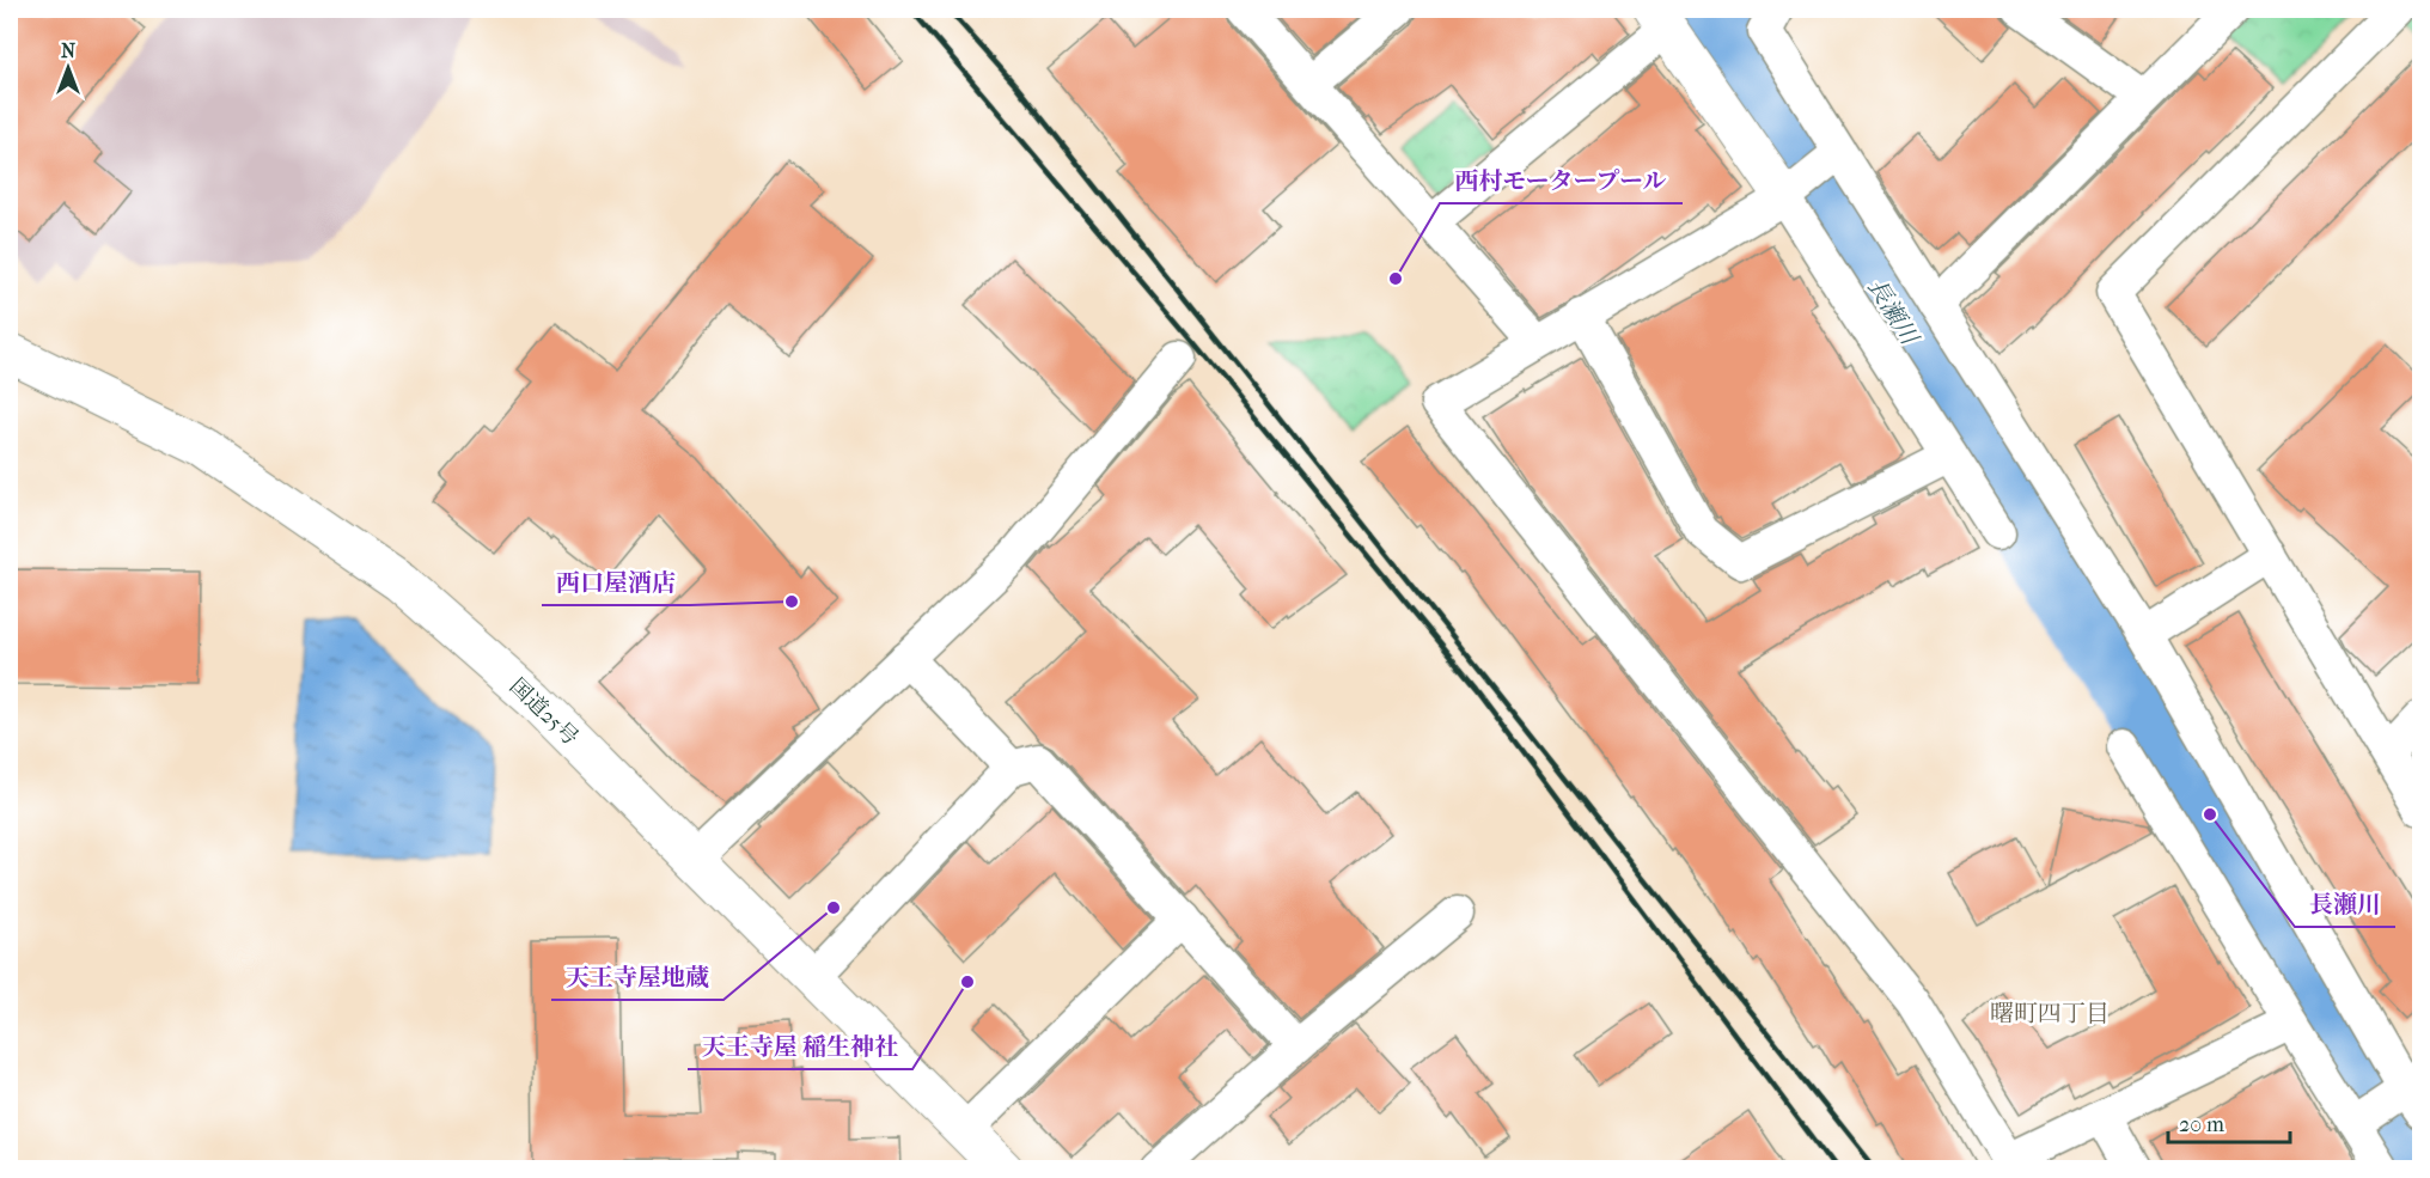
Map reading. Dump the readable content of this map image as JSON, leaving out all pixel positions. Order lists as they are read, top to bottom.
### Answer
{
  "streets": {
    "main road": ["国道25号"]
  },
  "districts": ["曙町四丁目"],
  "water": ["長瀬川"],
  "places": [
    "西村モータープール",
    "西口屋酒店",
    "長瀬川",
    "天王寺屋地蔵",
    "天王寺屋 稲生神社"
  ],
  "scale_bar": "20 m",
  "north": "top"
}
